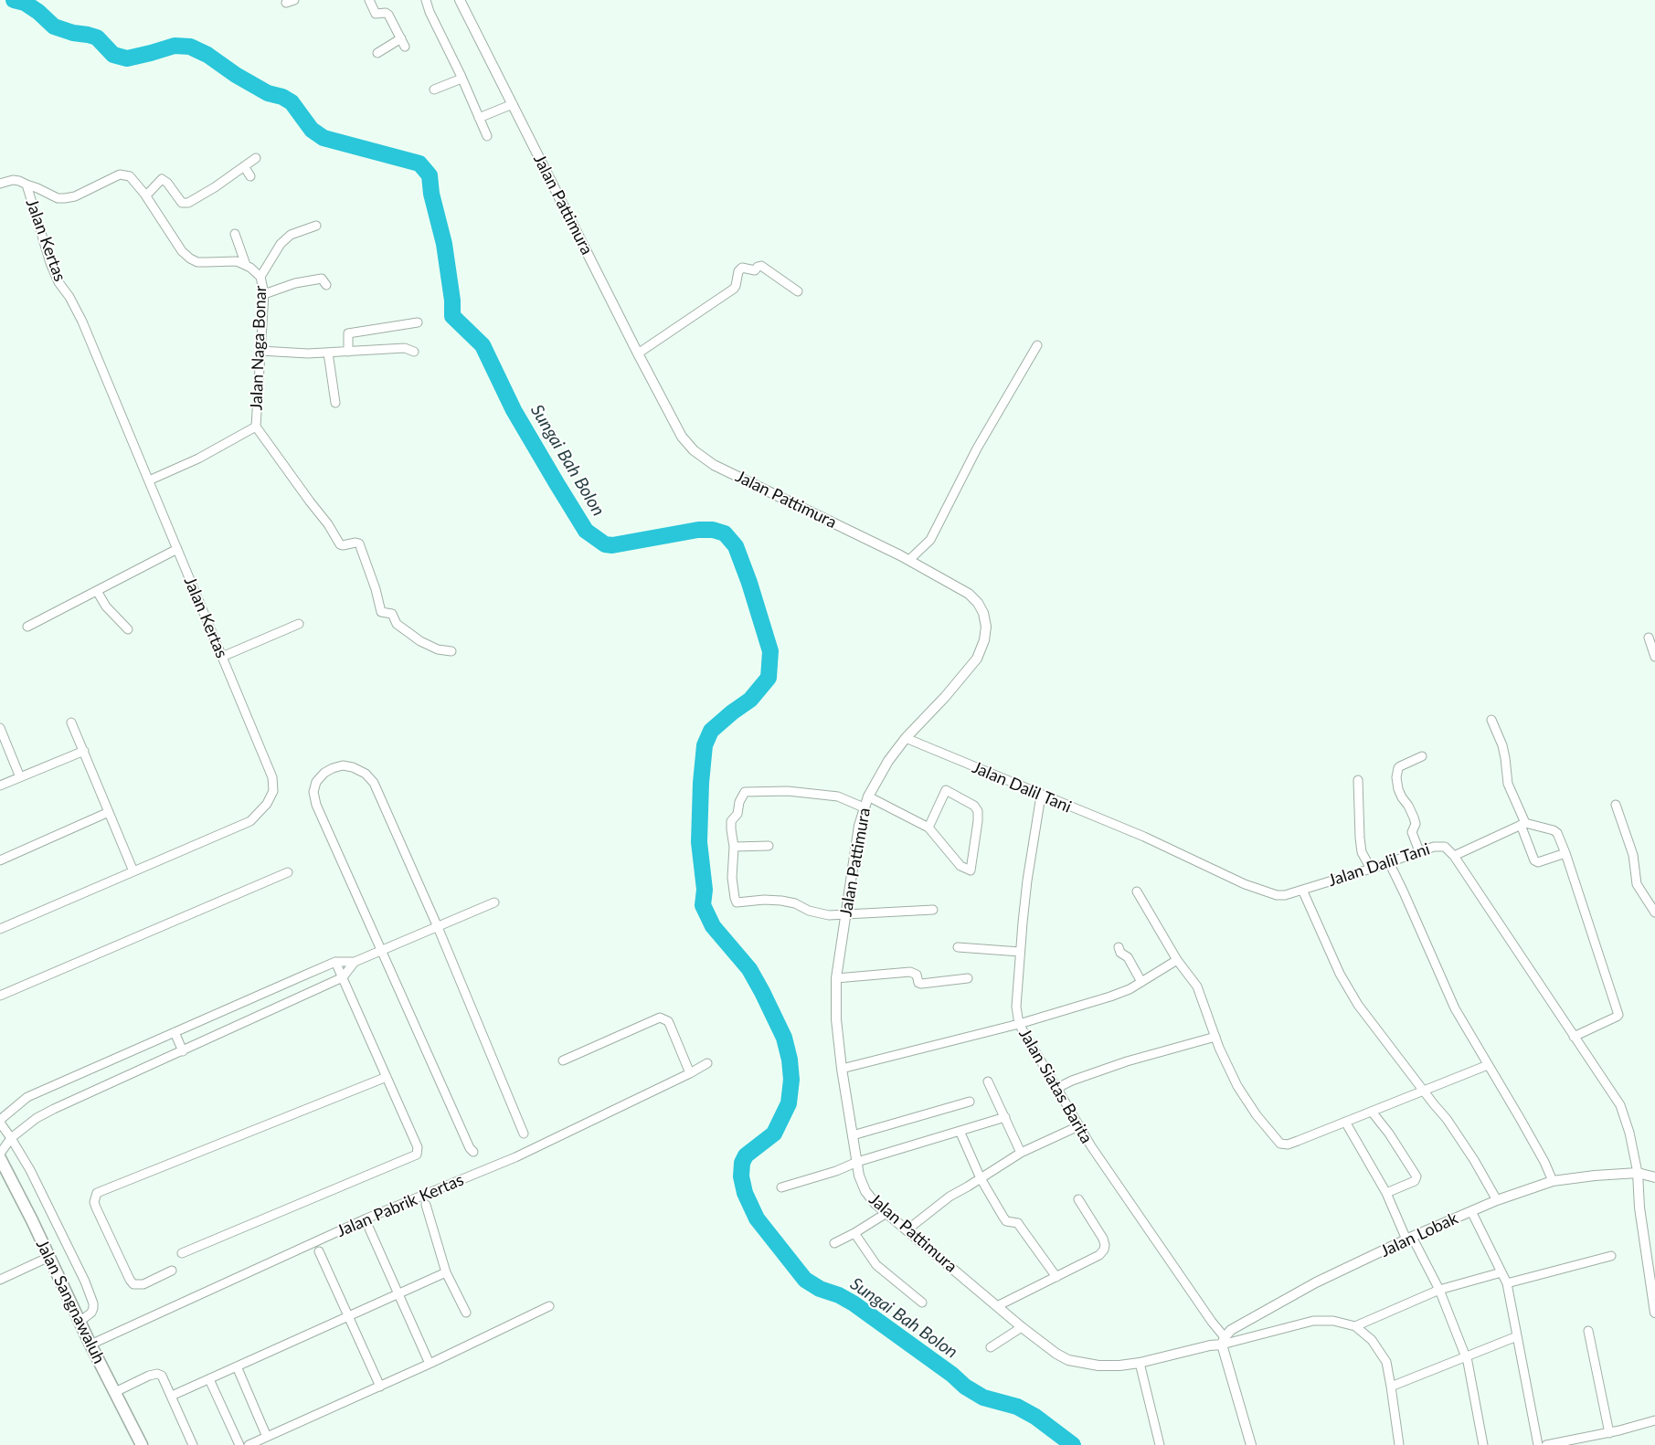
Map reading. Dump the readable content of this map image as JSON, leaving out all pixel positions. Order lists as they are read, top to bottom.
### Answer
{
  "streets": {
    "main road": ["Jalan Sangnawaluh"],
    "street": [
      "Jalan Pattimura",
      "Jalan Kertas",
      "Jalan Naga Bonar",
      "Jalan Dalil Tani",
      "Jalan Siatas Barita",
      "Jalan Pabrik Kertas",
      "Jalan Lobak"
    ]
  },
  "crossings": [
    ["Jalan Pattimura", "Jalan Dalil Tani"],
    ["Jalan Pattimura", "Jalan Siatas Barita"],
    ["Jalan Pattimura", "Jalan Lobak"],
    ["Jalan Kertas", "Jalan Naga Bonar"],
    ["Jalan Dalil Tani", "Jalan Siatas Barita"],
    ["Jalan Dalil Tani", "Jalan Lobak"],
    ["Jalan Siatas Barita", "Jalan Lobak"],
    ["Jalan Pabrik Kertas", "Jalan Sangnawaluh"]
  ],
  "water": ["Sungai Bah Bolon"]
}
